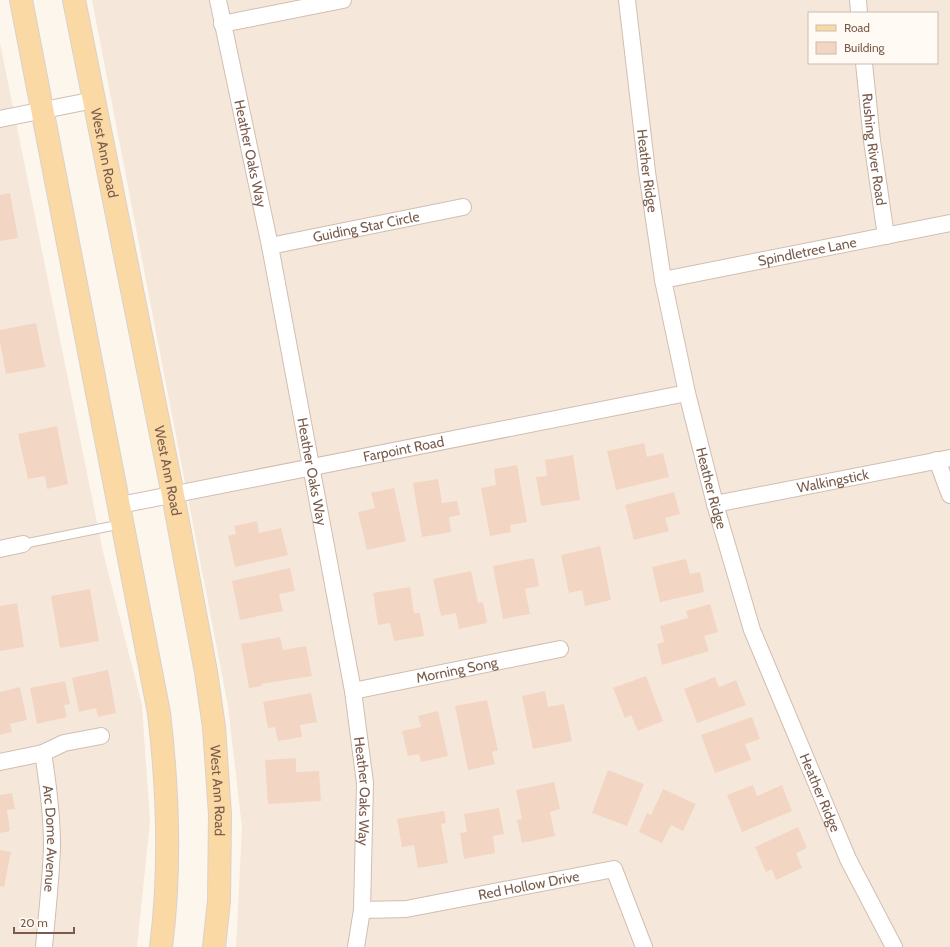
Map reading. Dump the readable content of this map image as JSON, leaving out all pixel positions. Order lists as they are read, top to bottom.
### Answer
{
  "streets": {
    "main road": ["West Ann Road"],
    "street": [
      "Rushing River Road",
      "Heather Oaks Way",
      "Heather Ridge",
      "Guiding Star Circle",
      "Spindletree Lane",
      "Farpoint Road",
      "Walkingstick",
      "Morning Song",
      "Arc Dome Avenue",
      "Red Hollow Drive"
    ]
  },
  "crossings": [
    ["Rushing River Road", "Spindletree Lane"],
    ["West Ann Road", "Farpoint Road"],
    ["Heather Oaks Way", "Guiding Star Circle"],
    ["Heather Oaks Way", "Farpoint Road"],
    ["Heather Oaks Way", "Morning Song"],
    ["Heather Oaks Way", "Red Hollow Drive"],
    ["Heather Ridge", "Spindletree Lane"],
    ["Heather Ridge", "Farpoint Road"],
    ["Heather Ridge", "Walkingstick"]
  ],
  "legend": ["Road", "Building"],
  "scale_bar": "20 m"
}
